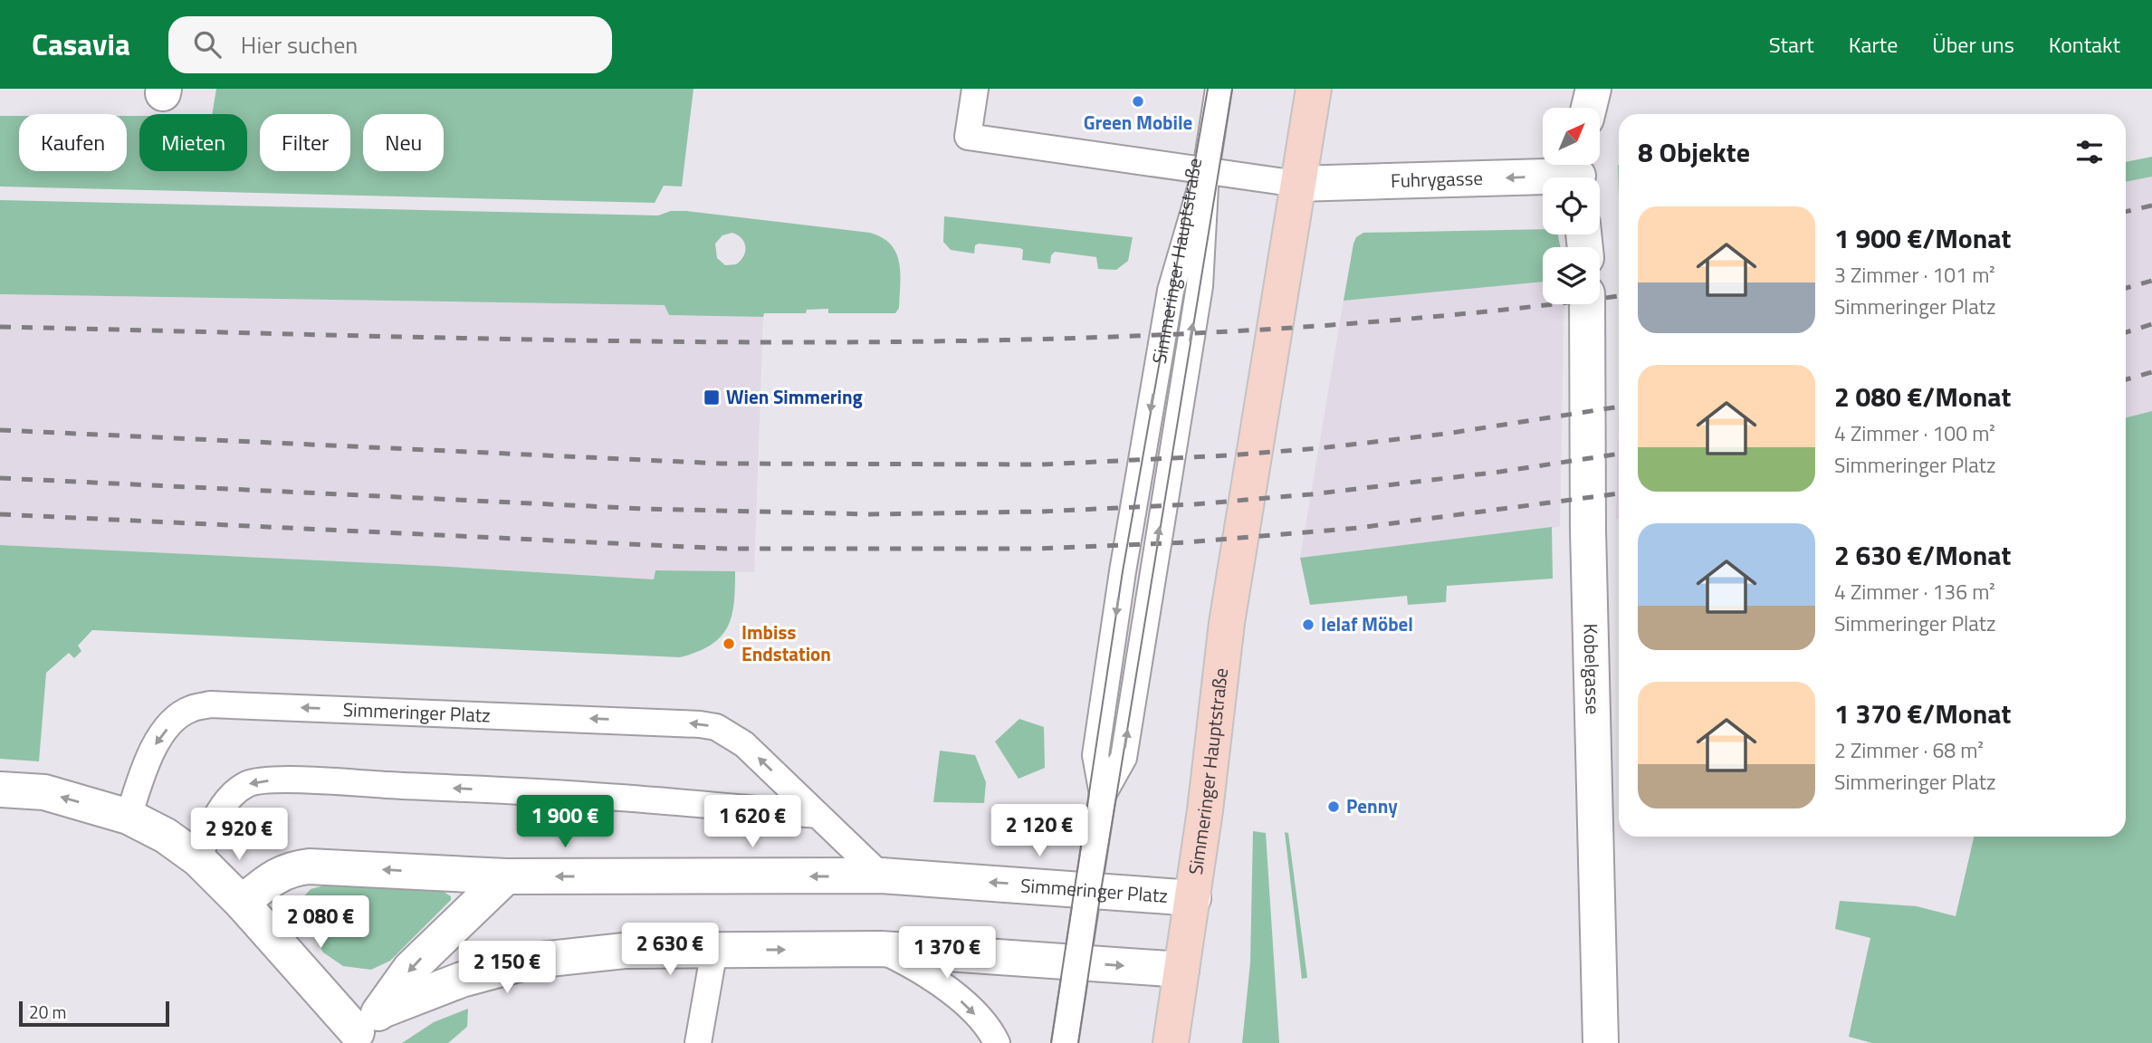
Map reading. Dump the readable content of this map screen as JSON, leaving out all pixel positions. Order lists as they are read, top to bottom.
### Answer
{
  "streets": {
    "main road": ["Simmeringer Hauptstraße"],
    "street": ["Fuhrygasse", "Kobelgasse", "Simmeringer Platz"]
  },
  "crossings": [
    ["Fuhrygasse", "Simmeringer Hauptstraße"],
    ["Simmeringer Hauptstraße", "Simmeringer Platz"]
  ],
  "one_way": ["Fuhrygasse"],
  "places": {
    "other": [
      "Green Mobile",
      "Ielaf Möbel",
      "Imbiss Endstation",
      "Penny"
    ],
    "transit": ["Wien Simmering"]
  },
  "scale_bar": "20 m",
  "north": "top right",
  "page": {
    "header": "Casavia",
    "search": "Hier suchen",
    "nav": [
      "Start",
      "Karte",
      "Über uns",
      "Kontakt"
    ],
    "chip": [
      "Kaufen",
      "Mieten",
      "Filter",
      "Neu"
    ],
    "heading": "8 Objekte",
    "list": [
      {
        "name": "1 900 €/Monat",
        "note": "3 Zimmer · 101 m² · Simmeringer Platz"
      },
      {
        "name": "2 080 €/Monat",
        "note": "4 Zimmer · 100 m² · Simmeringer Platz"
      },
      {
        "name": "2 630 €/Monat",
        "note": "4 Zimmer · 136 m² · Simmeringer Platz"
      },
      {
        "name": "1 370 €/Monat",
        "note": "2 Zimmer · 68 m² · Simmeringer Platz"
      }
    ],
    "price": [
      "1 900 €",
      "1 620 €",
      "2 120 €",
      "2 920 €",
      "2 080 €",
      "2 630 €",
      "1 370 €",
      "2 150 €"
    ],
    "scale": "20 m"
  }
}
